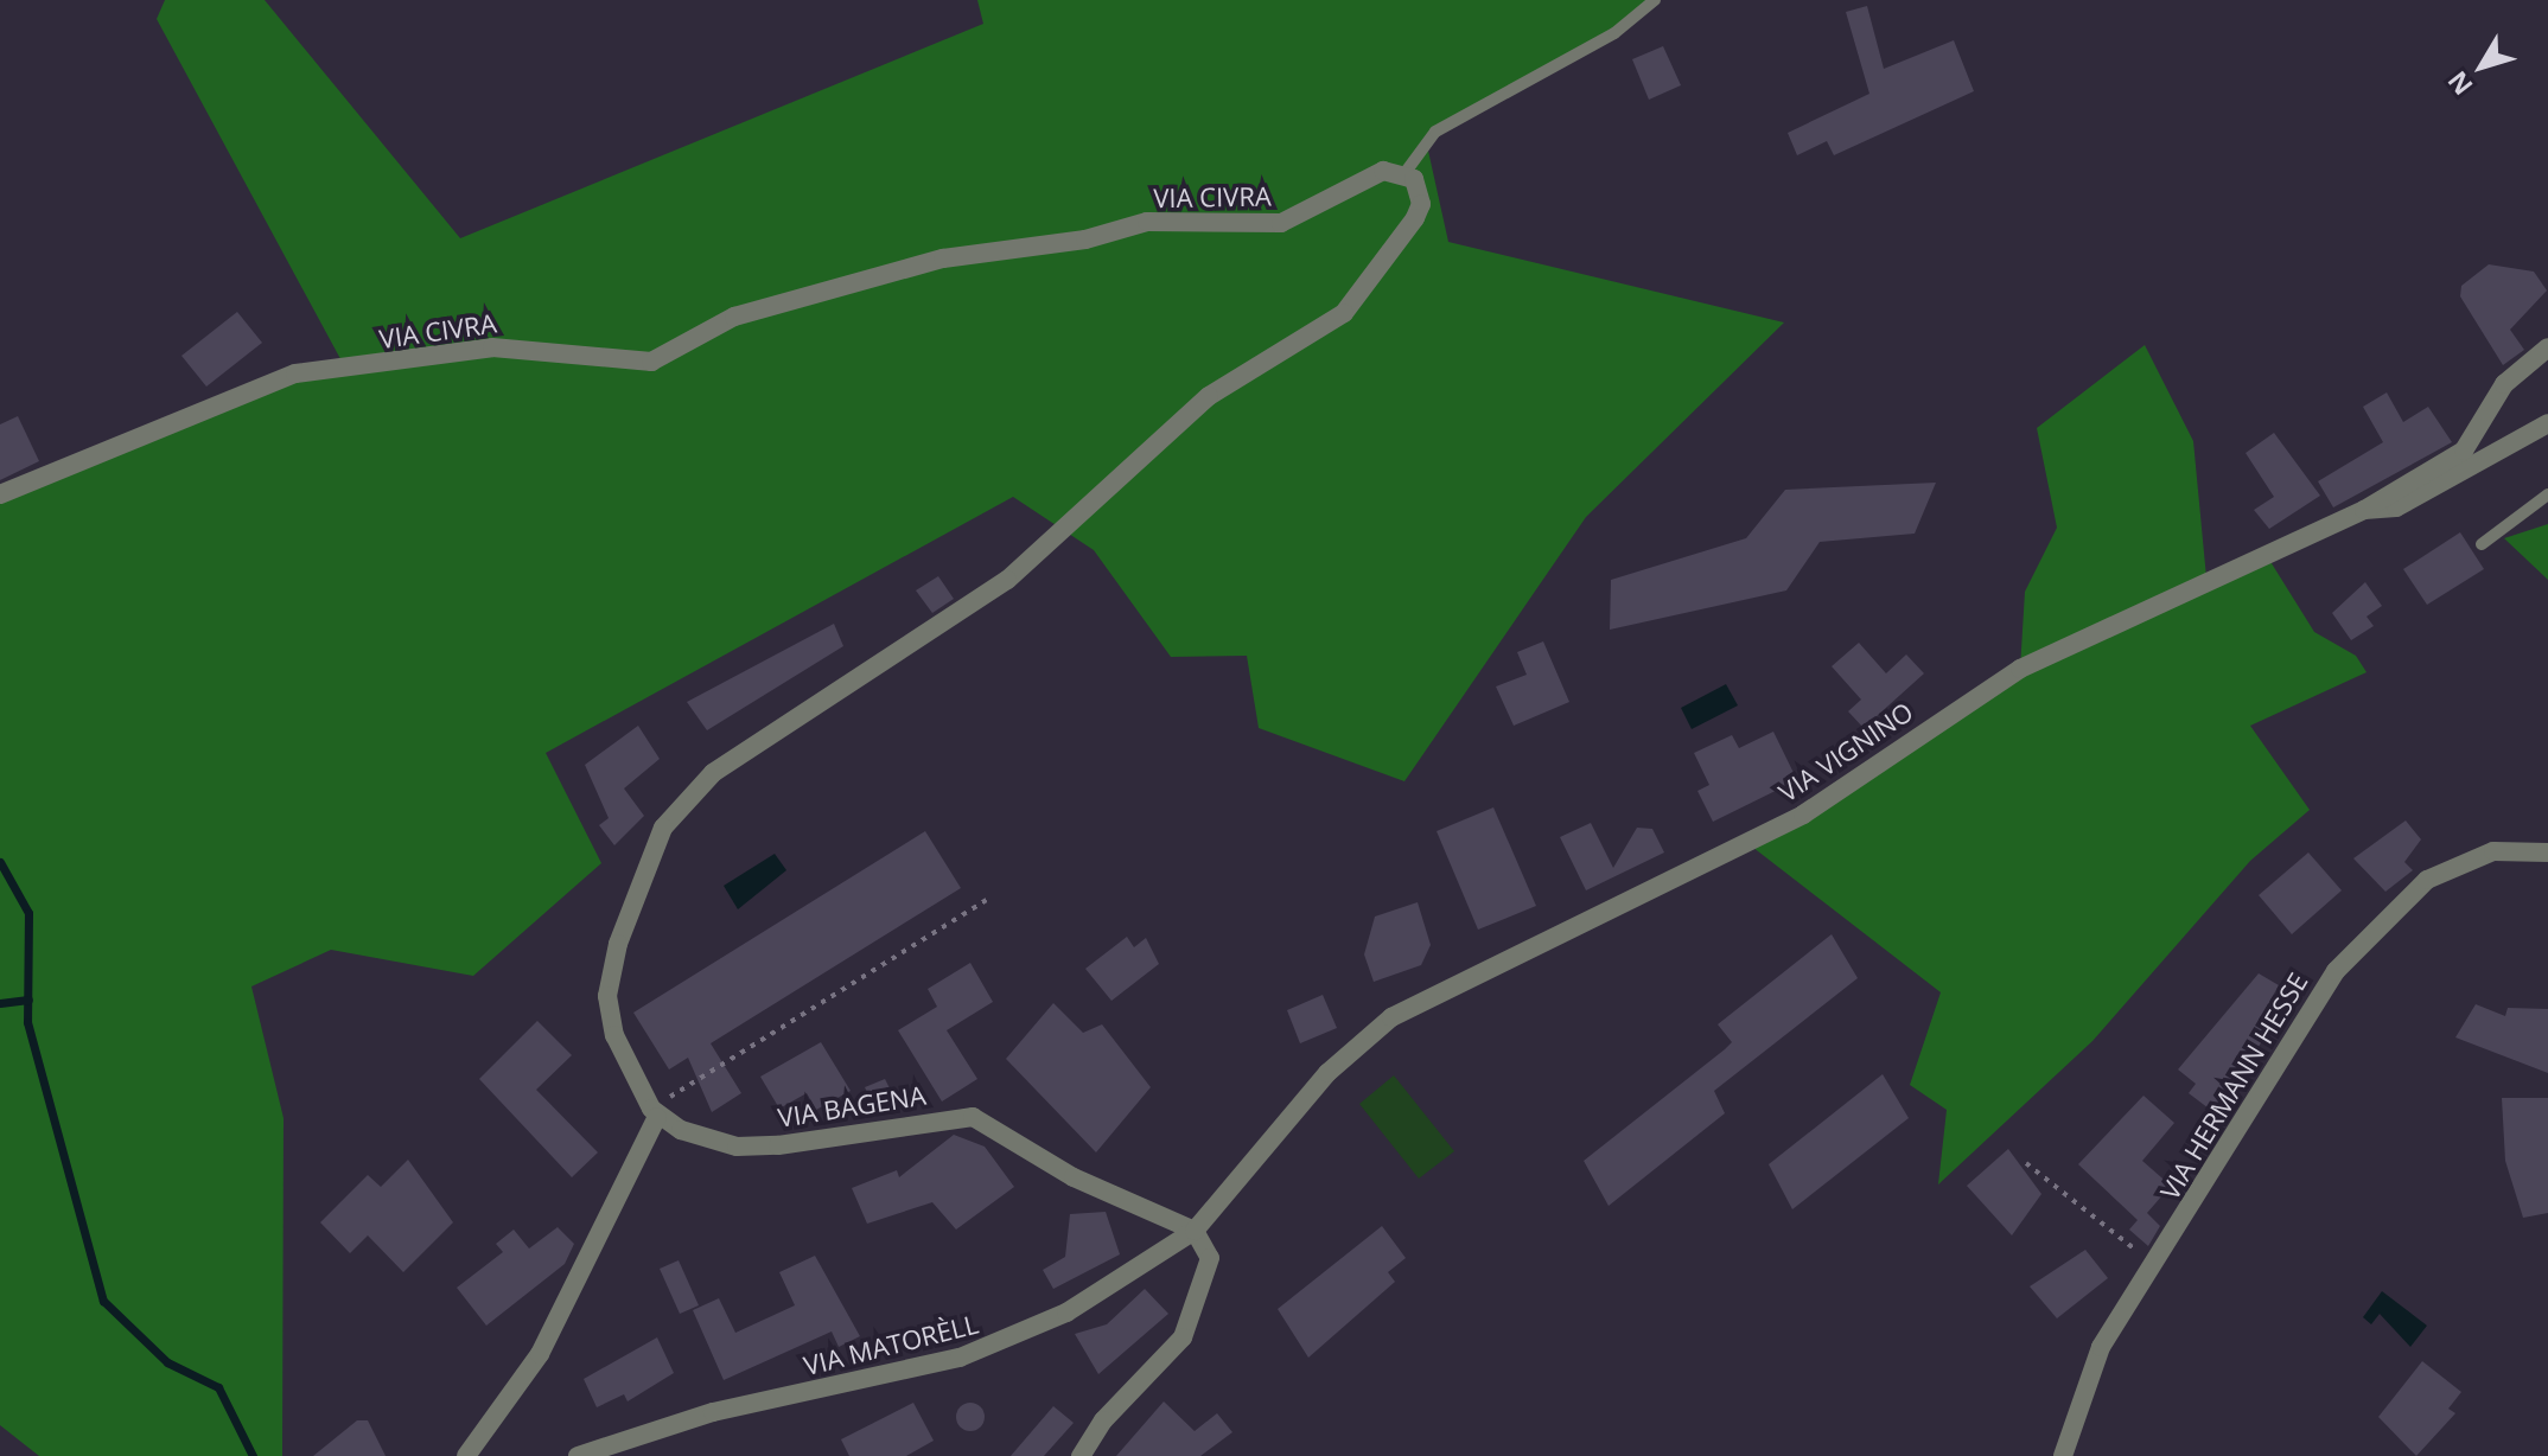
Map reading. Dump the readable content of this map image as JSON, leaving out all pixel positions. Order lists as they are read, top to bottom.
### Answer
{
  "streets": {
    "street": [
      "VIA CIVRA",
      "VIA VIGNINO",
      "VIA HERMANN HESSE",
      "VIA BAGENA",
      "VIA MATORÈLL"
    ]
  },
  "crossings": [
    ["VIA VIGNINO", "VIA BAGENA"],
    ["VIA VIGNINO", "VIA MATORÈLL"],
    ["VIA BAGENA", "VIA MATORÈLL"]
  ],
  "north": "bottom left"
}
